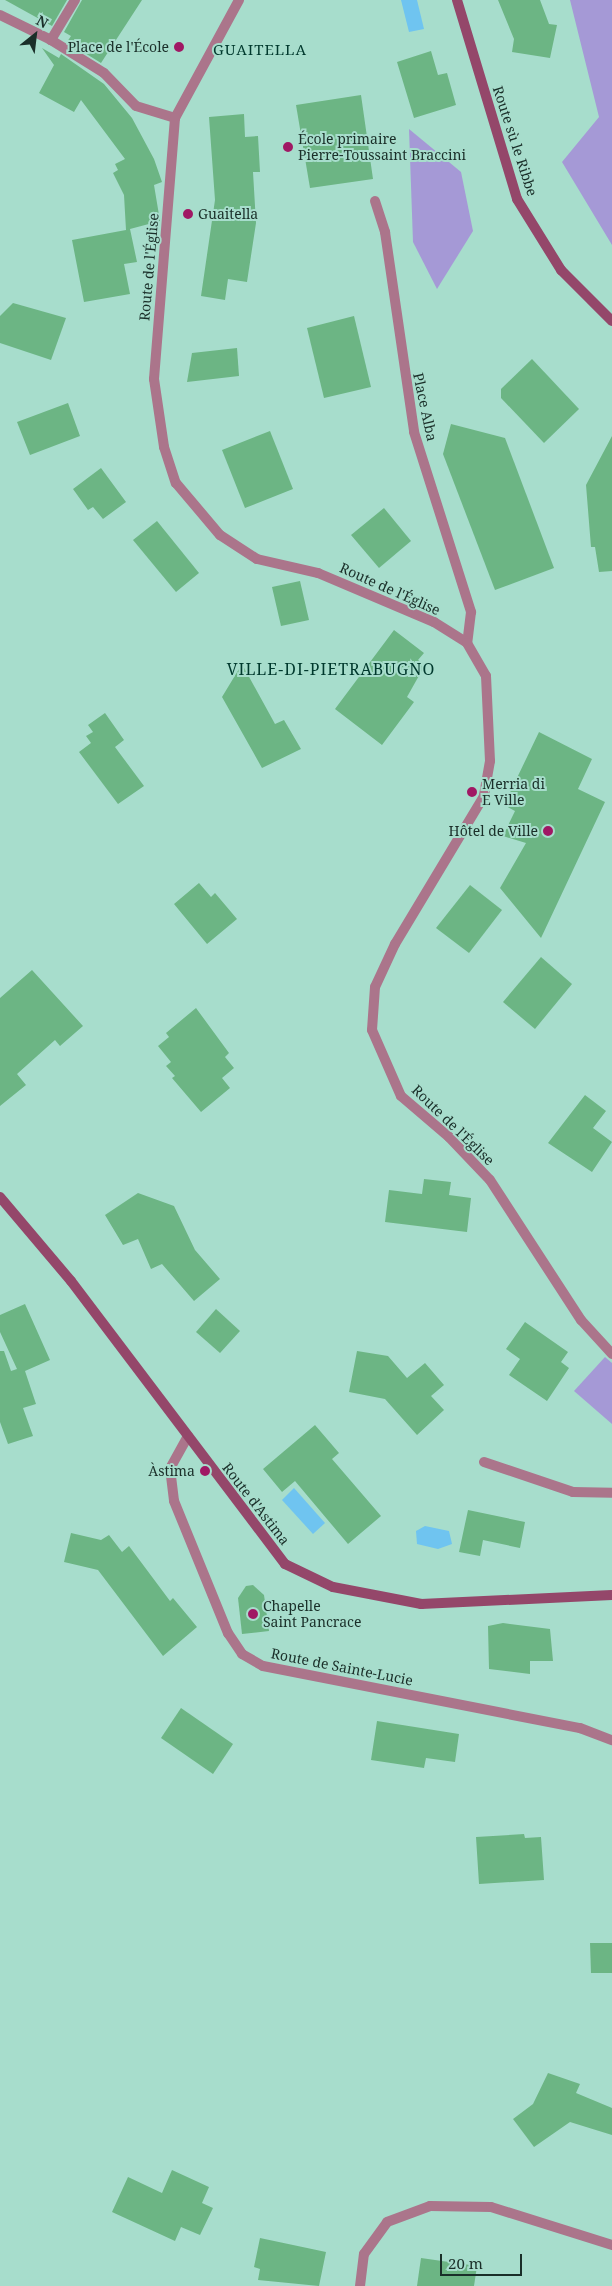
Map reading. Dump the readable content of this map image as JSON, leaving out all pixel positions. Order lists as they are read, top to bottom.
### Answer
{
  "streets": {
    "main road": ["Route sù le Ribbe", "Route d'Astima"],
    "street": ["Route de l'Église", "Place Alba", "Route de Sainte-Lucie"]
  },
  "crossings": [
    ["Route de l'Église", "Place Alba"],
    ["Route d'Astima", "Route de Sainte-Lucie"]
  ],
  "districts": ["GUAITELLA", "VILLE-DI-PIETRABUGNO"],
  "places": [
    "Place de l'École",
    "École primaire Pierre-Toussaint Braccini",
    "Guaitella",
    "Merria di E Ville",
    "Hôtel de Ville",
    "Àstima",
    "Chapelle Saint Pancrace"
  ],
  "scale_bar": "20 m",
  "north": "top right"
}
